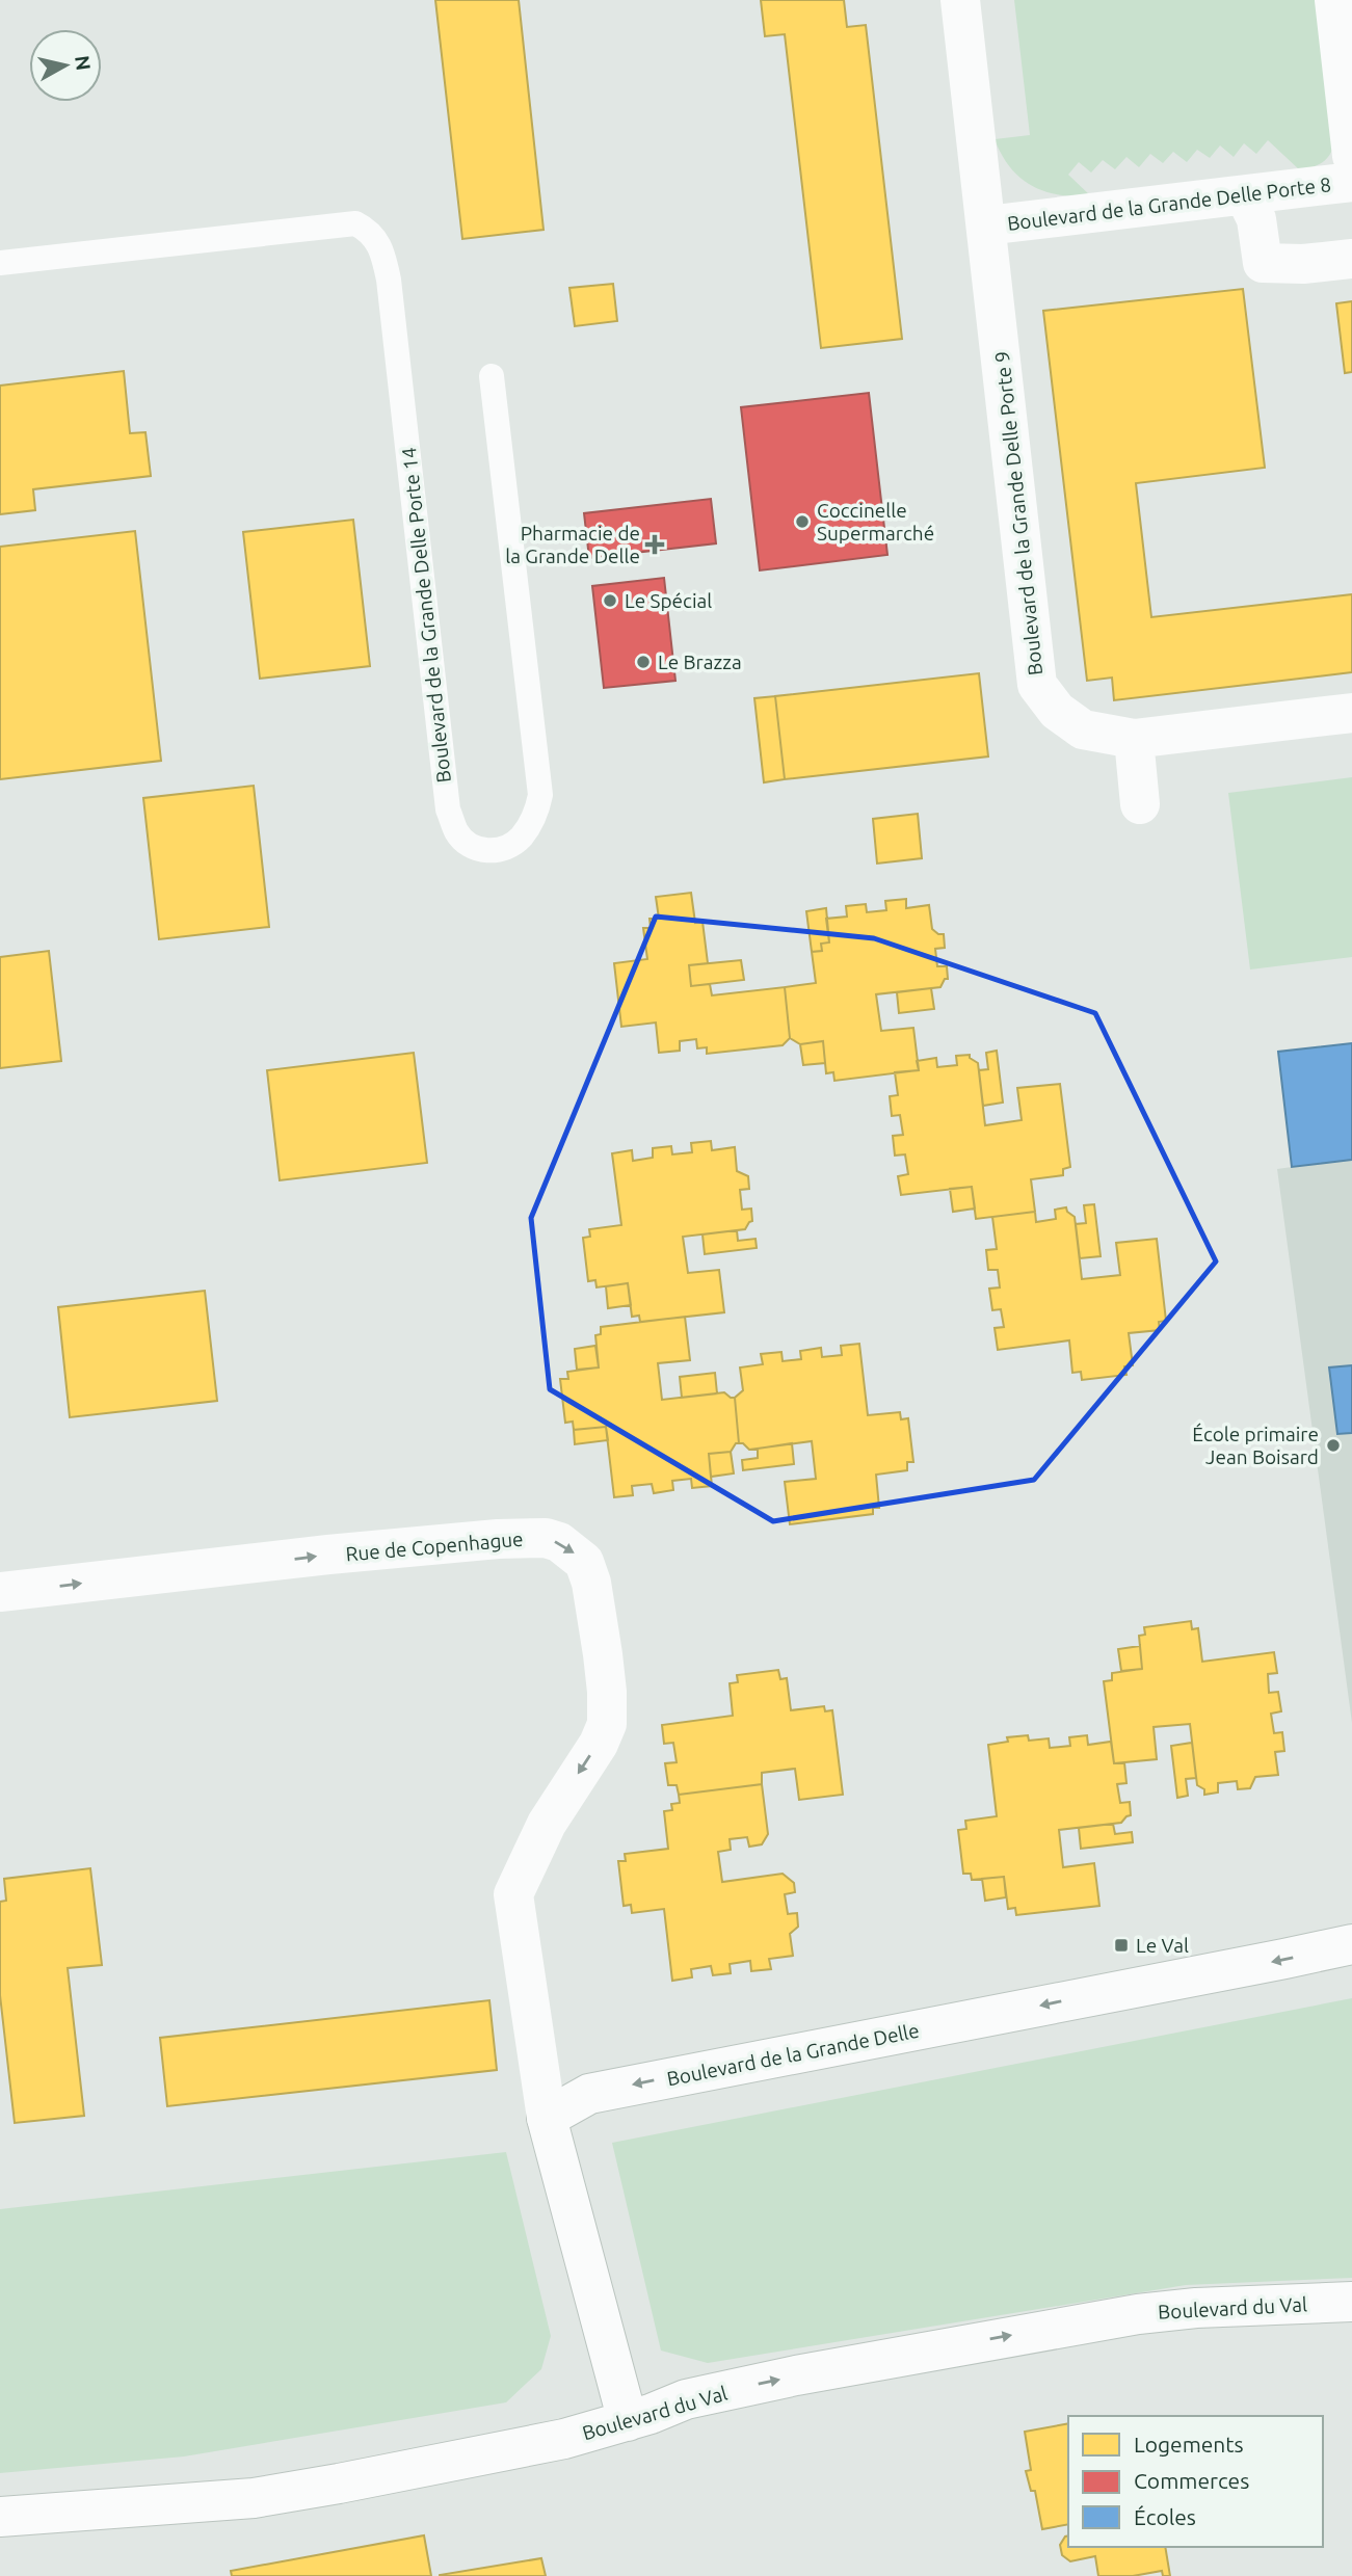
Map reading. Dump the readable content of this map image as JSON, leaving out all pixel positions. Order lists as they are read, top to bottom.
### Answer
{
  "streets": {
    "street": [
      "Boulevard de la Grande Delle Porte 8",
      "Boulevard de la Grande Delle Porte 9",
      "Rue de Copenhague",
      "Boulevard de la Grande Delle",
      "Boulevard du Val"
    ],
    "lane": ["Boulevard de la Grande Delle Porte 14"]
  },
  "crossings": [
    ["Boulevard de la Grande Delle Porte 8", "Boulevard de la Grande Delle Porte 9"],
    ["Rue de Copenhague", "Boulevard de la Grande Delle"]
  ],
  "one_way": ["Boulevard de la Grande Delle", "Boulevard du Val"],
  "places": {
    "other": [
      "Coccinelle Supermarché",
      "Le Spécial",
      "Le Brazza",
      "École primaire Jean Boisard"
    ],
    "health": ["Pharmacie de la Grande Delle"],
    "transit": ["Le Val"]
  },
  "legend": ["Logements", "Commerces", "Écoles"],
  "north": "right"
}
